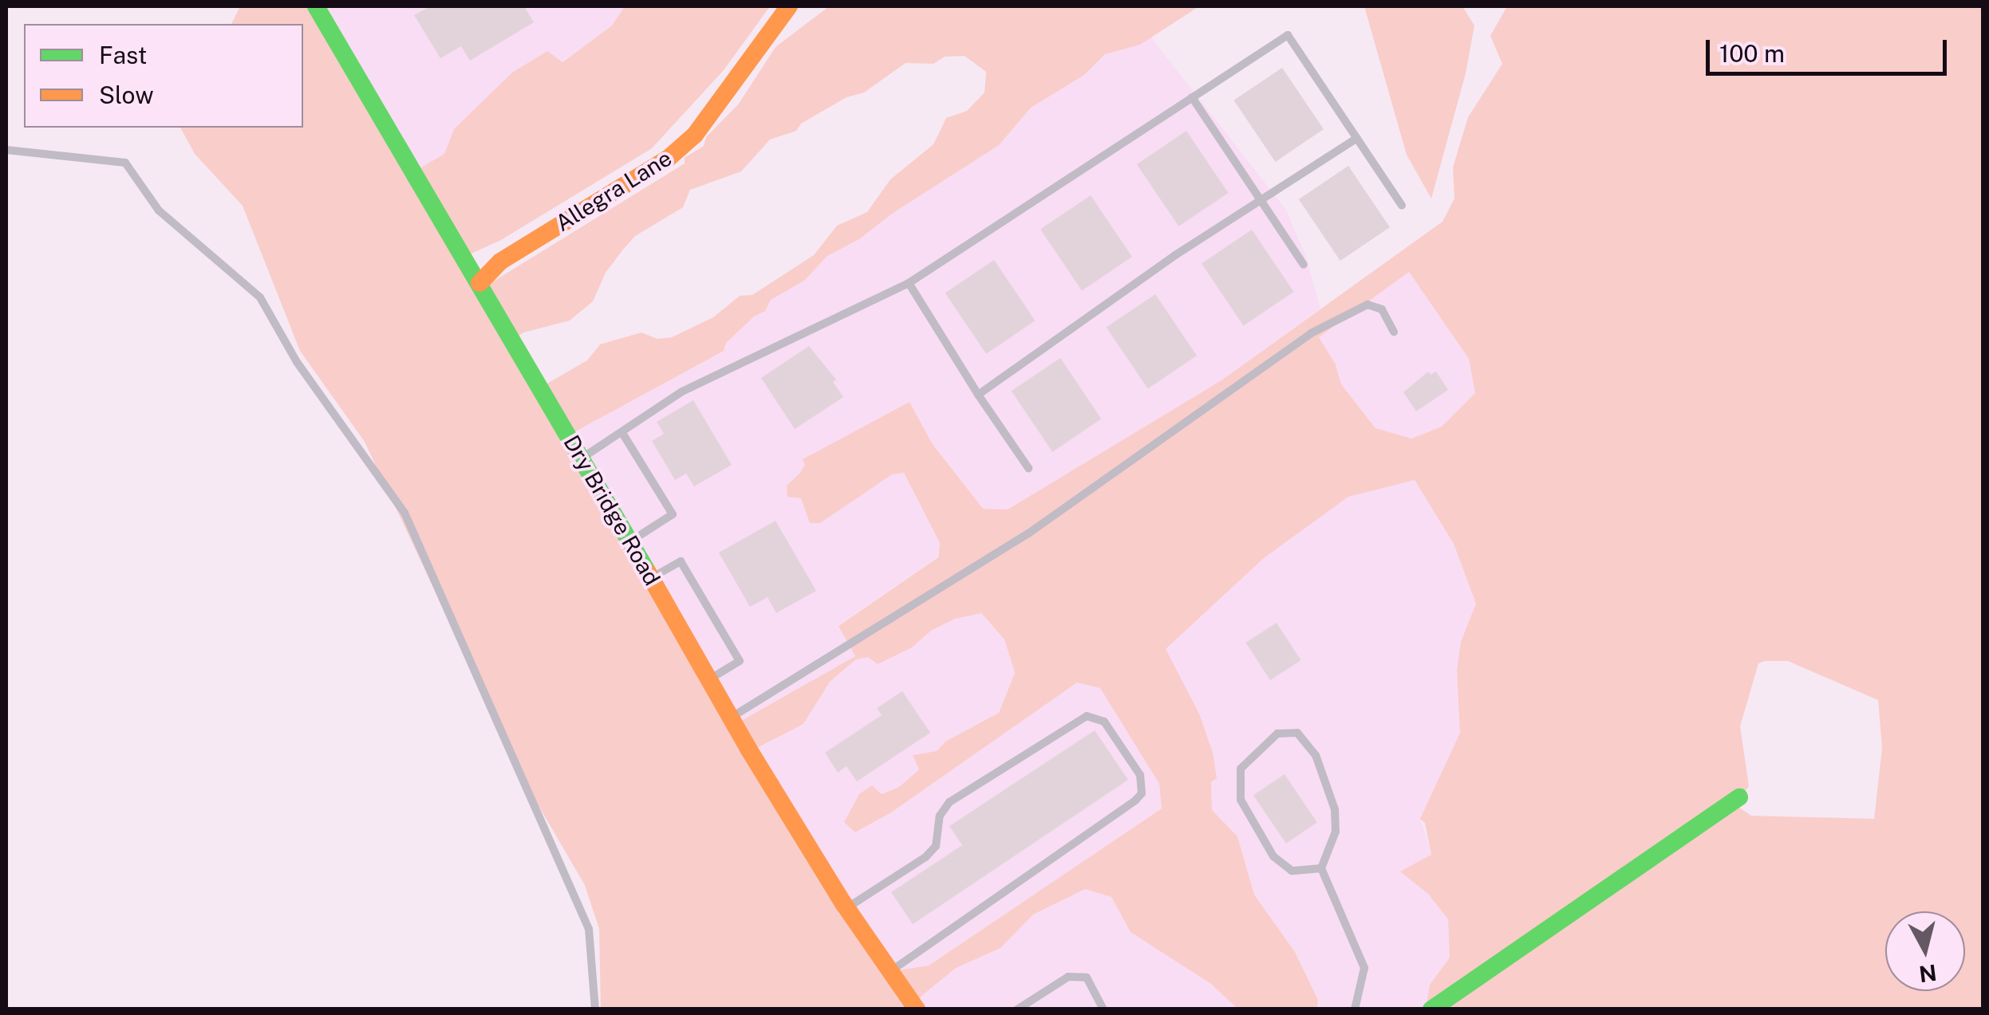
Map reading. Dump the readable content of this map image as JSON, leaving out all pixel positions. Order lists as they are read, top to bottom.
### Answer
{
  "streets": {
    "street": ["Allegra Lane", "Dry Bridge Road"]
  },
  "crossings": [
    ["Allegra Lane", "Dry Bridge Road"]
  ],
  "legend": ["Fast", "Slow"],
  "scale_bar": "100 m",
  "north": "bottom"
}
